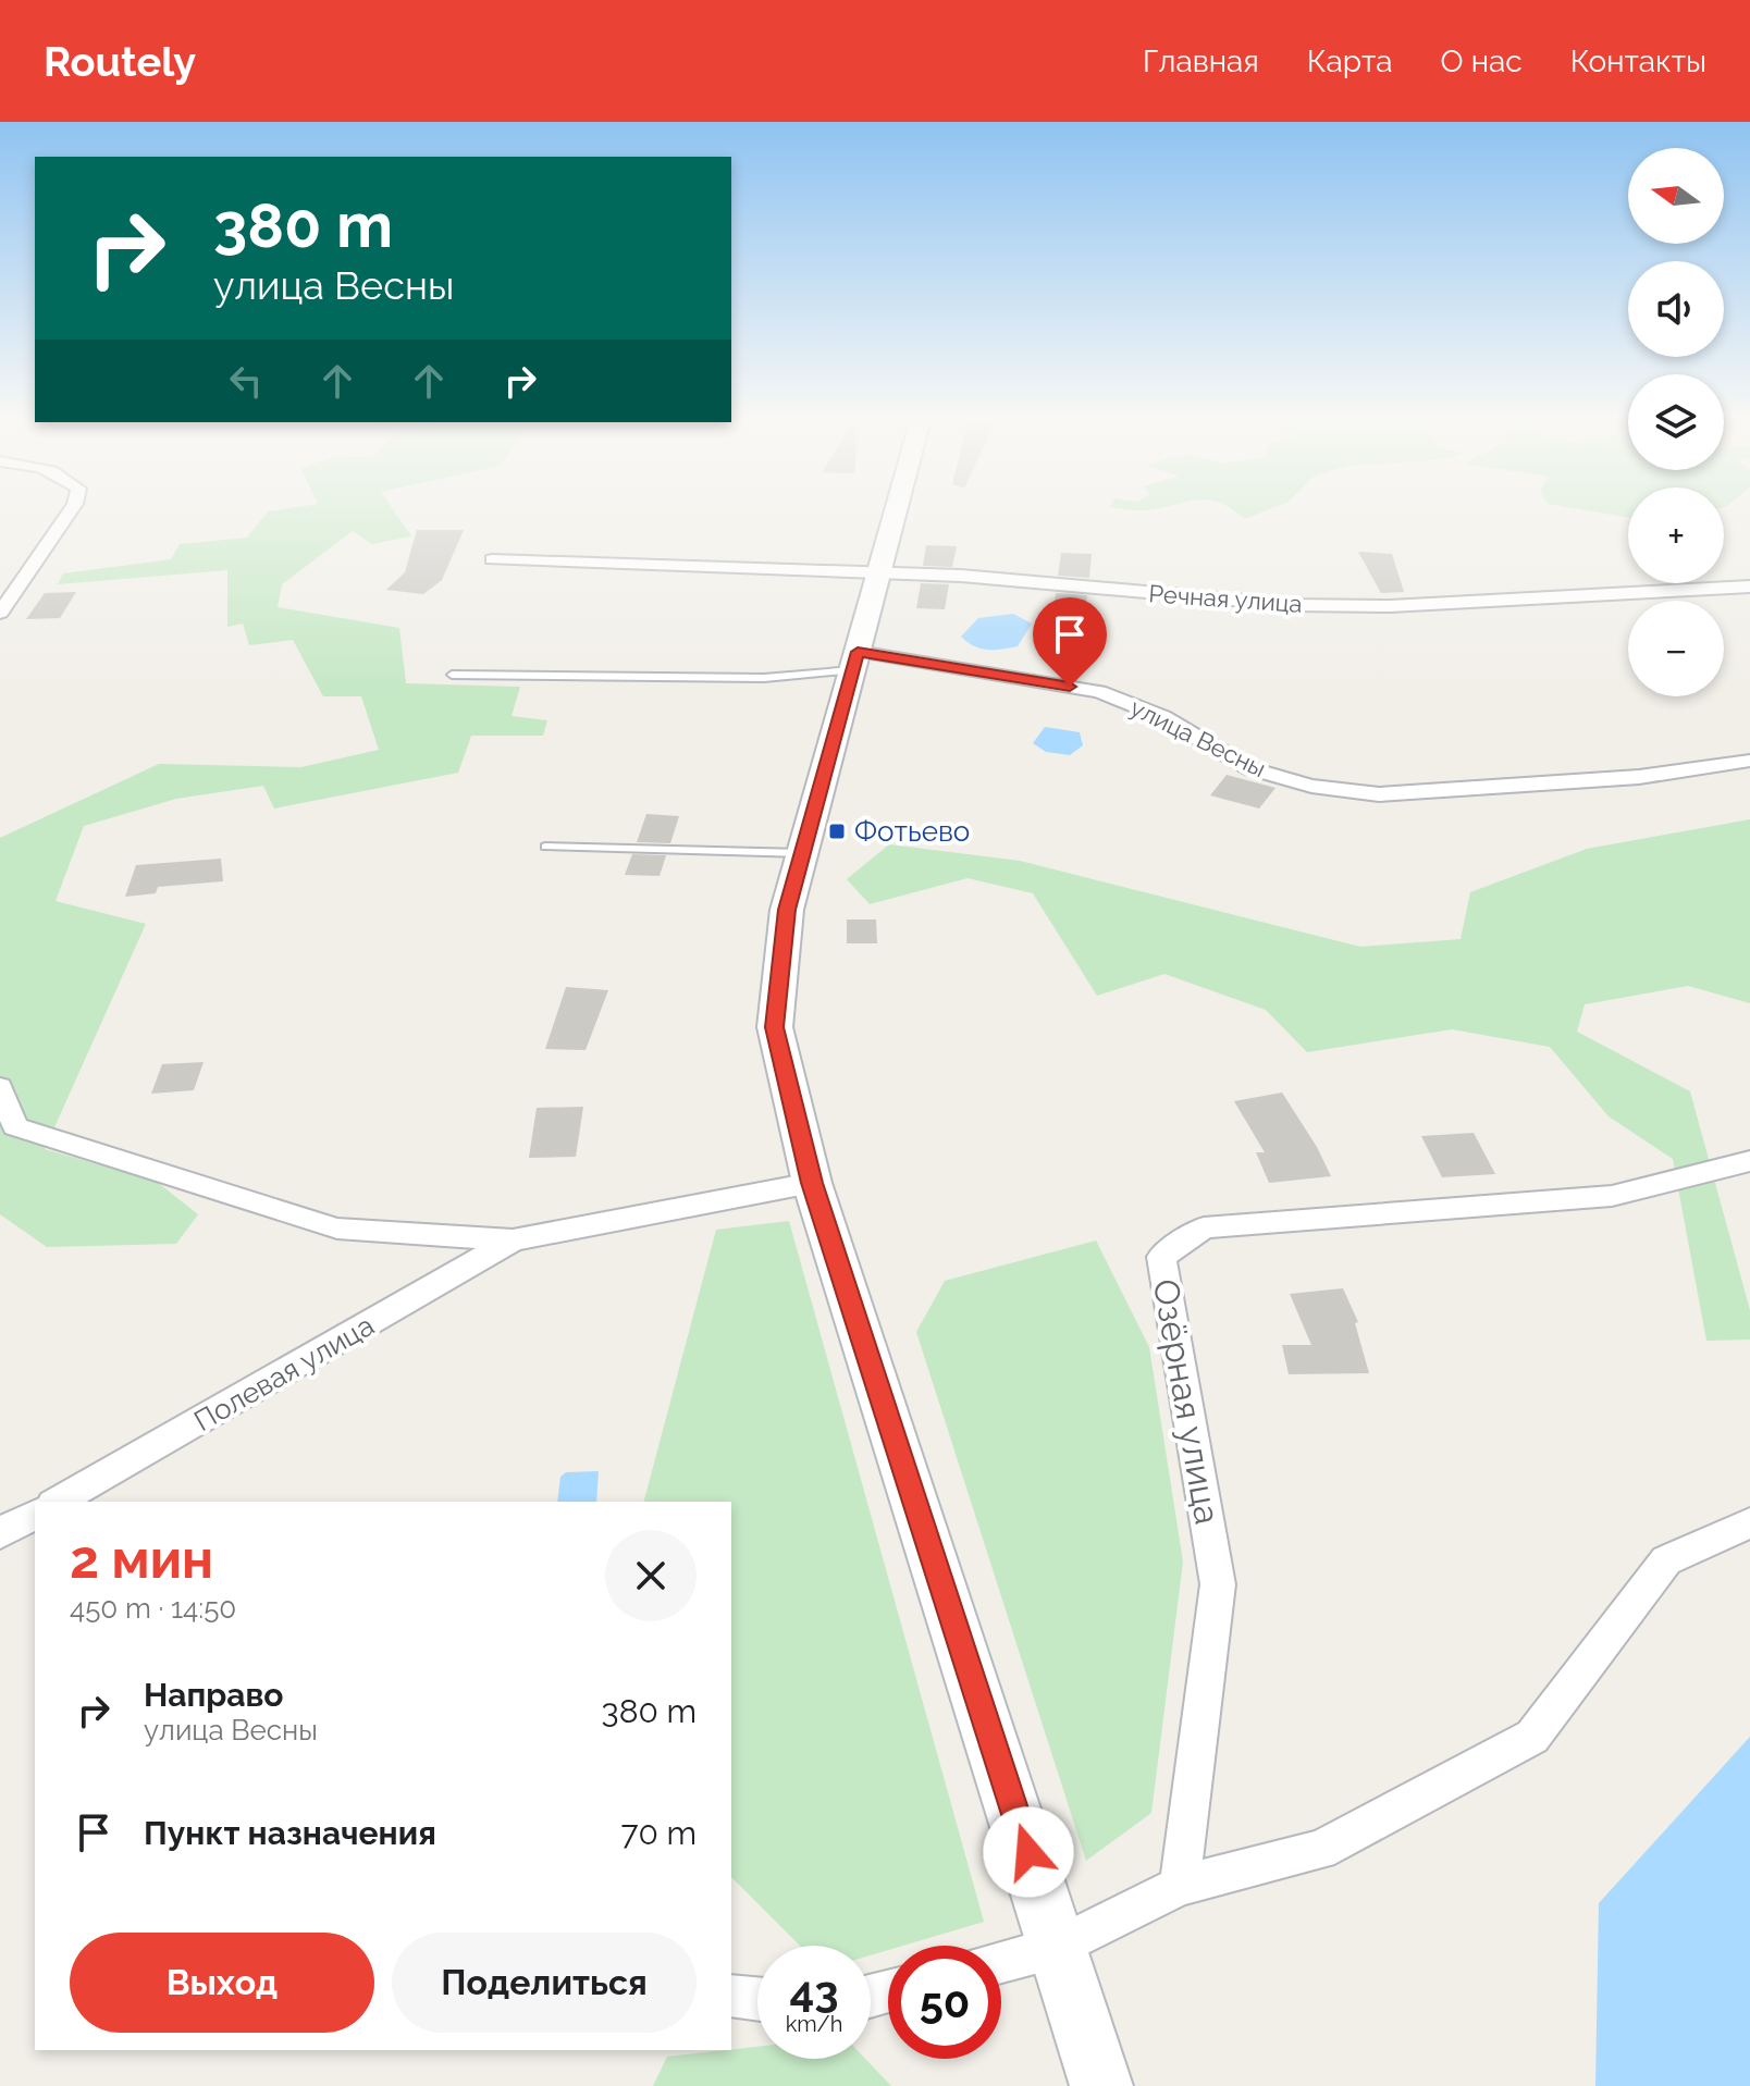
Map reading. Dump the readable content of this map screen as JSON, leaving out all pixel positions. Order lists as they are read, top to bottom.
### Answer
{
  "streets": {
    "street": [
      "Речная улица",
      "улица Весны",
      "Полевая улица",
      "Озёрная улица"
    ]
  },
  "places": {
    "transit": ["Фотьево"]
  },
  "north": "left",
  "page": {
    "header": "Routely",
    "nav": [
      "Главная",
      "Карта",
      "О нас",
      "Контакты"
    ],
    "map_buttons": ["+", "−"],
    "turn": ["380 m", "улица Весны"],
    "heading": ["2 мин", "450 m · 14:50"],
    "list": [
      {
        "name": "Направо",
        "note": "улица Весны",
        "value": "380 m"
      },
      {
        "name": "Пункт назначения",
        "value": "70 m"
      }
    ],
    "buttons": ["Выход", "Поделиться"],
    "speed": "43 km/h",
    "limit": "50"
  }
}
